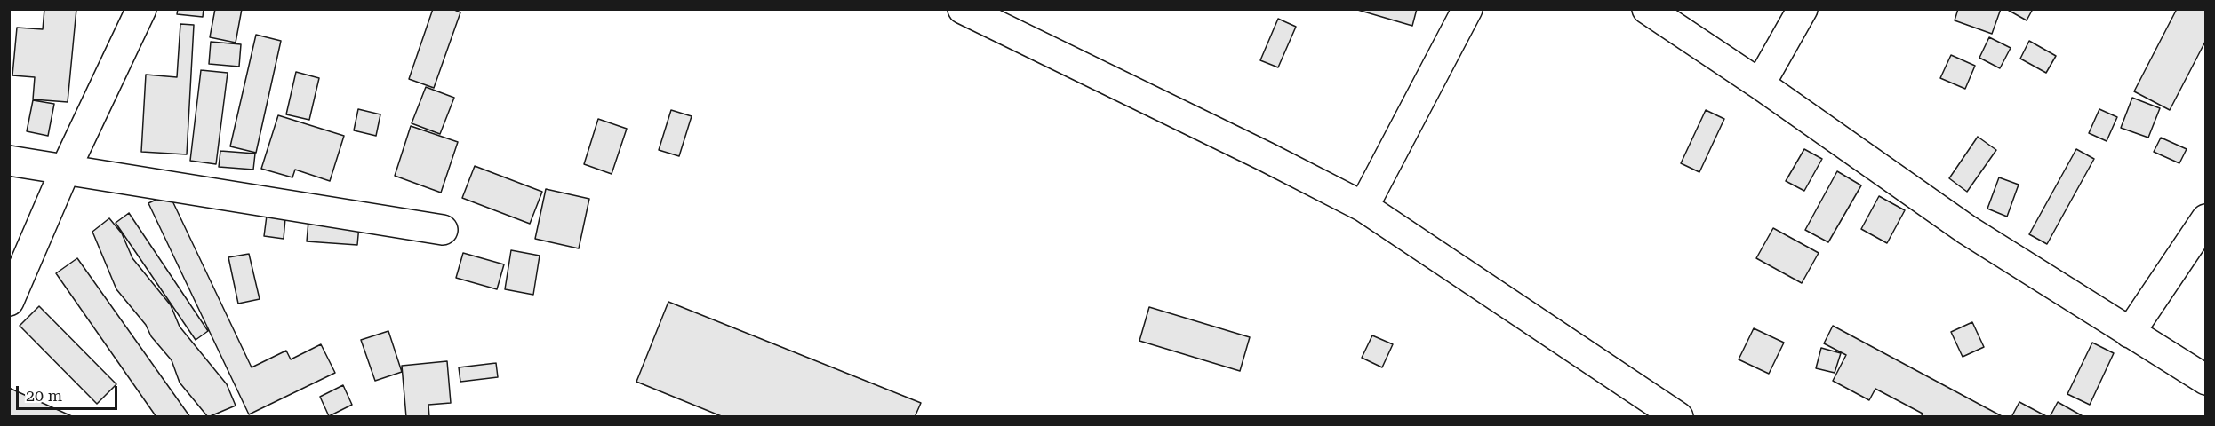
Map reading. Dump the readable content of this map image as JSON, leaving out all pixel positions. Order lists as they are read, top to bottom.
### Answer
{
  "scale_bar": "20 m"
}
